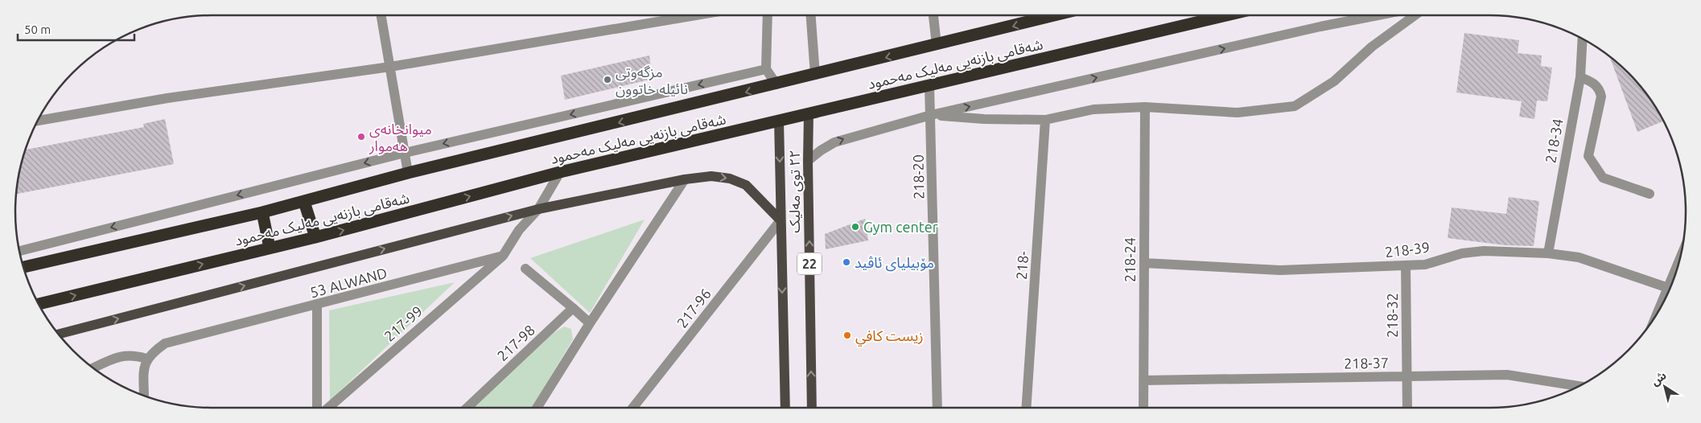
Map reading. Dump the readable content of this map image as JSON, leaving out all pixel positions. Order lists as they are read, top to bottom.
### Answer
{
  "streets": {
    "highway": ["شەقامی بازنەیی مەلیک مەحمود"],
    "main road": ["٢٢ توی مەلیک", "22"],
    "street": [
      "218-34",
      "218-20",
      "218-39",
      "218-24",
      "218-",
      "53 ALWAND",
      "217-96",
      "218-32",
      "217-99",
      "217-98",
      "218-37"
    ]
  },
  "crossings": [
    ["شەقامی بازنەیی مەلیک مەحمود", "218-20"],
    ["شەقامی بازنەیی مەلیک مەحمود", "٢٢ توی مەلیک"],
    ["218-34", "218-39"],
    ["٢٢ توی مەلیک", "217-96"],
    ["218-39", "218-24"],
    ["218-39", "218-32"],
    ["218-24", "218-37"],
    ["53 ALWAND", "217-99"],
    ["218-32", "218-37"]
  ],
  "places": [
    "مزگەوتی نائیلە خاتوون",
    "میوانخانەی هەموار",
    "Gym center",
    "مۆبیلیای ئاڤید",
    "زيست كافي"
  ],
  "scale_bar": "50 m",
  "north": "top left"
}
